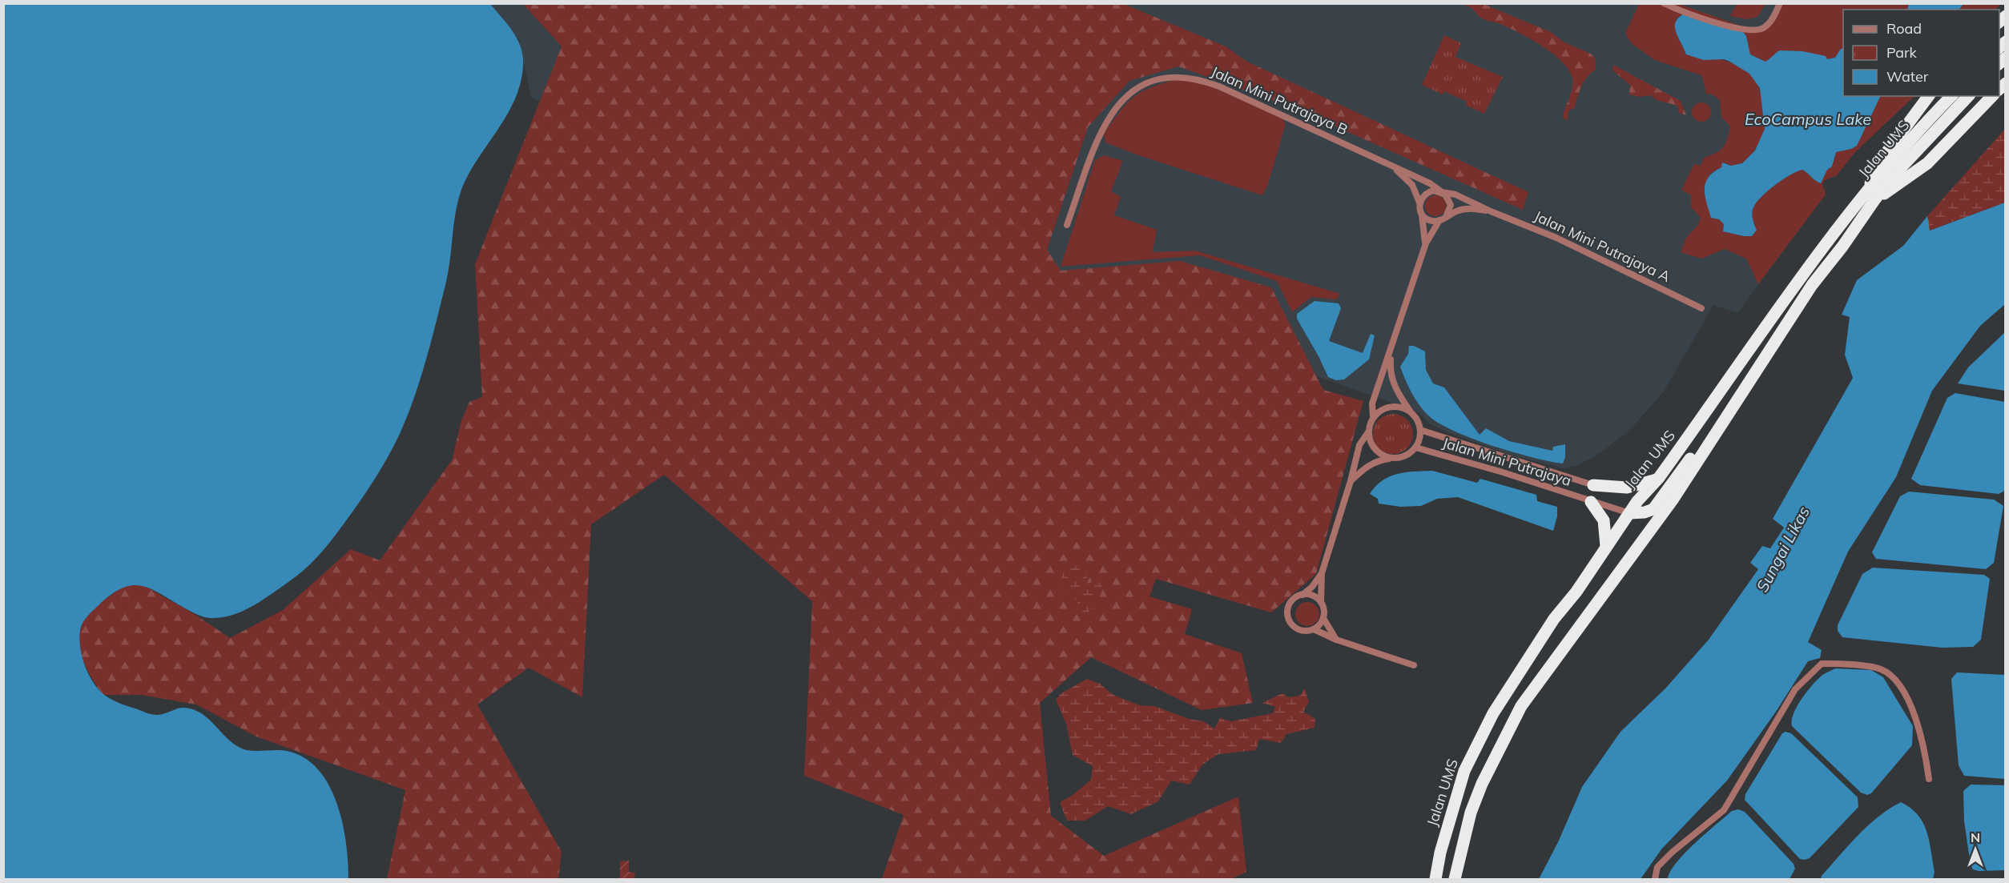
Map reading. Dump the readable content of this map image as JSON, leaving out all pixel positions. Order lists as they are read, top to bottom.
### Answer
{
  "streets": {
    "highway": ["Jalan UMS"],
    "street": ["Jalan Mini Putrajaya B", "Jalan Mini Putrajaya A", "Jalan Mini Putrajaya"]
  },
  "crossings": [
    ["Jalan Mini Putrajaya B", "Jalan Mini Putrajaya A"],
    ["Jalan UMS", "Jalan Mini Putrajaya"]
  ],
  "water": ["EcoCampus Lake", "Sungai Likas"],
  "legend": ["Road", "Park", "Water"],
  "north": "top"
}
